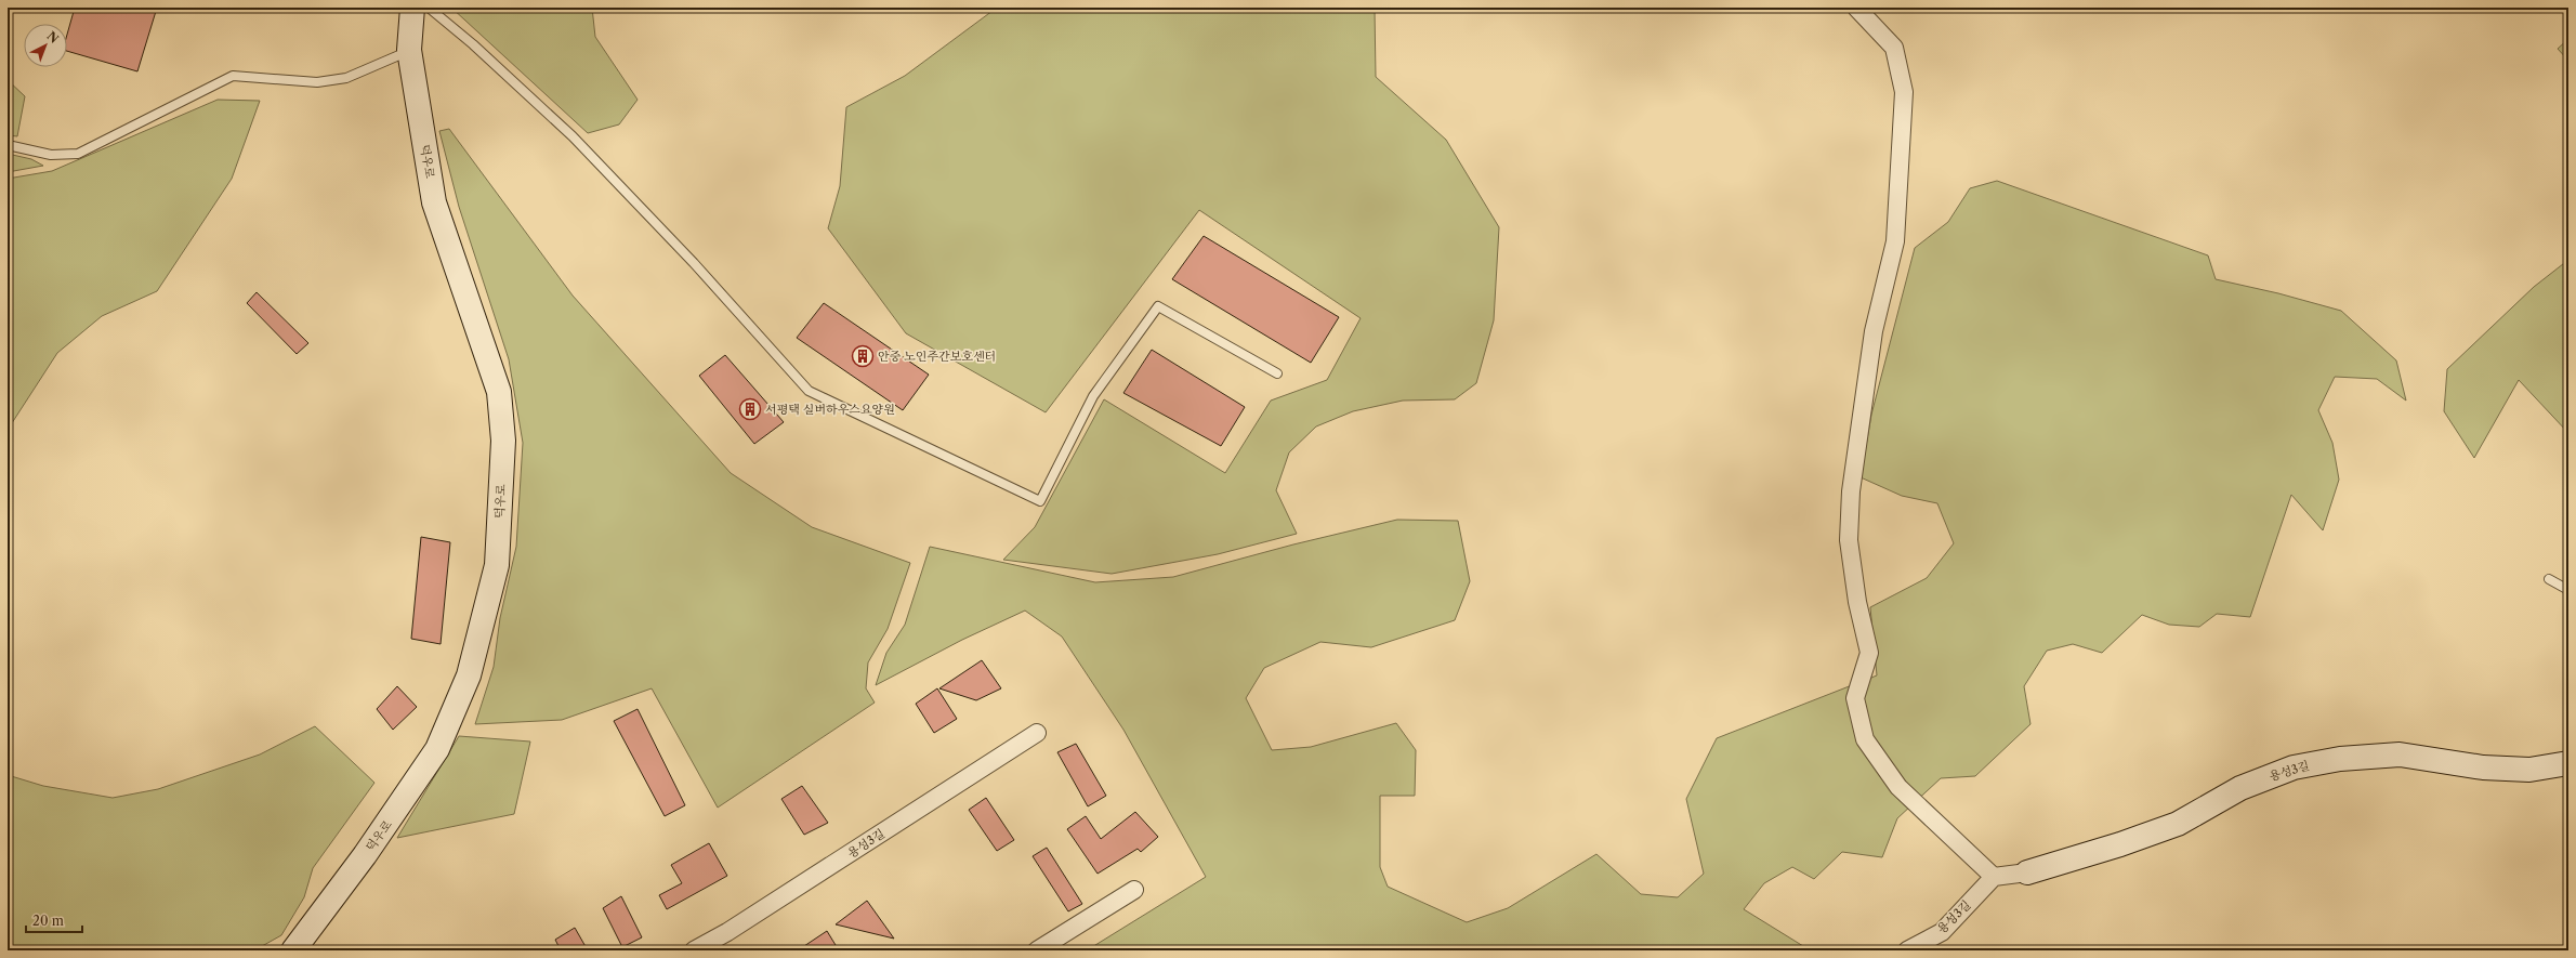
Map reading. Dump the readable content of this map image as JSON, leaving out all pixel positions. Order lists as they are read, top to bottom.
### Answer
{
  "streets": {
    "street": ["덕우로", "용성3길"]
  },
  "places": {
    "building": ["안중 노인주간보호센터", "서평택 실버하우스요양원"]
  },
  "scale_bar": "20 m",
  "north": "top right"
}
